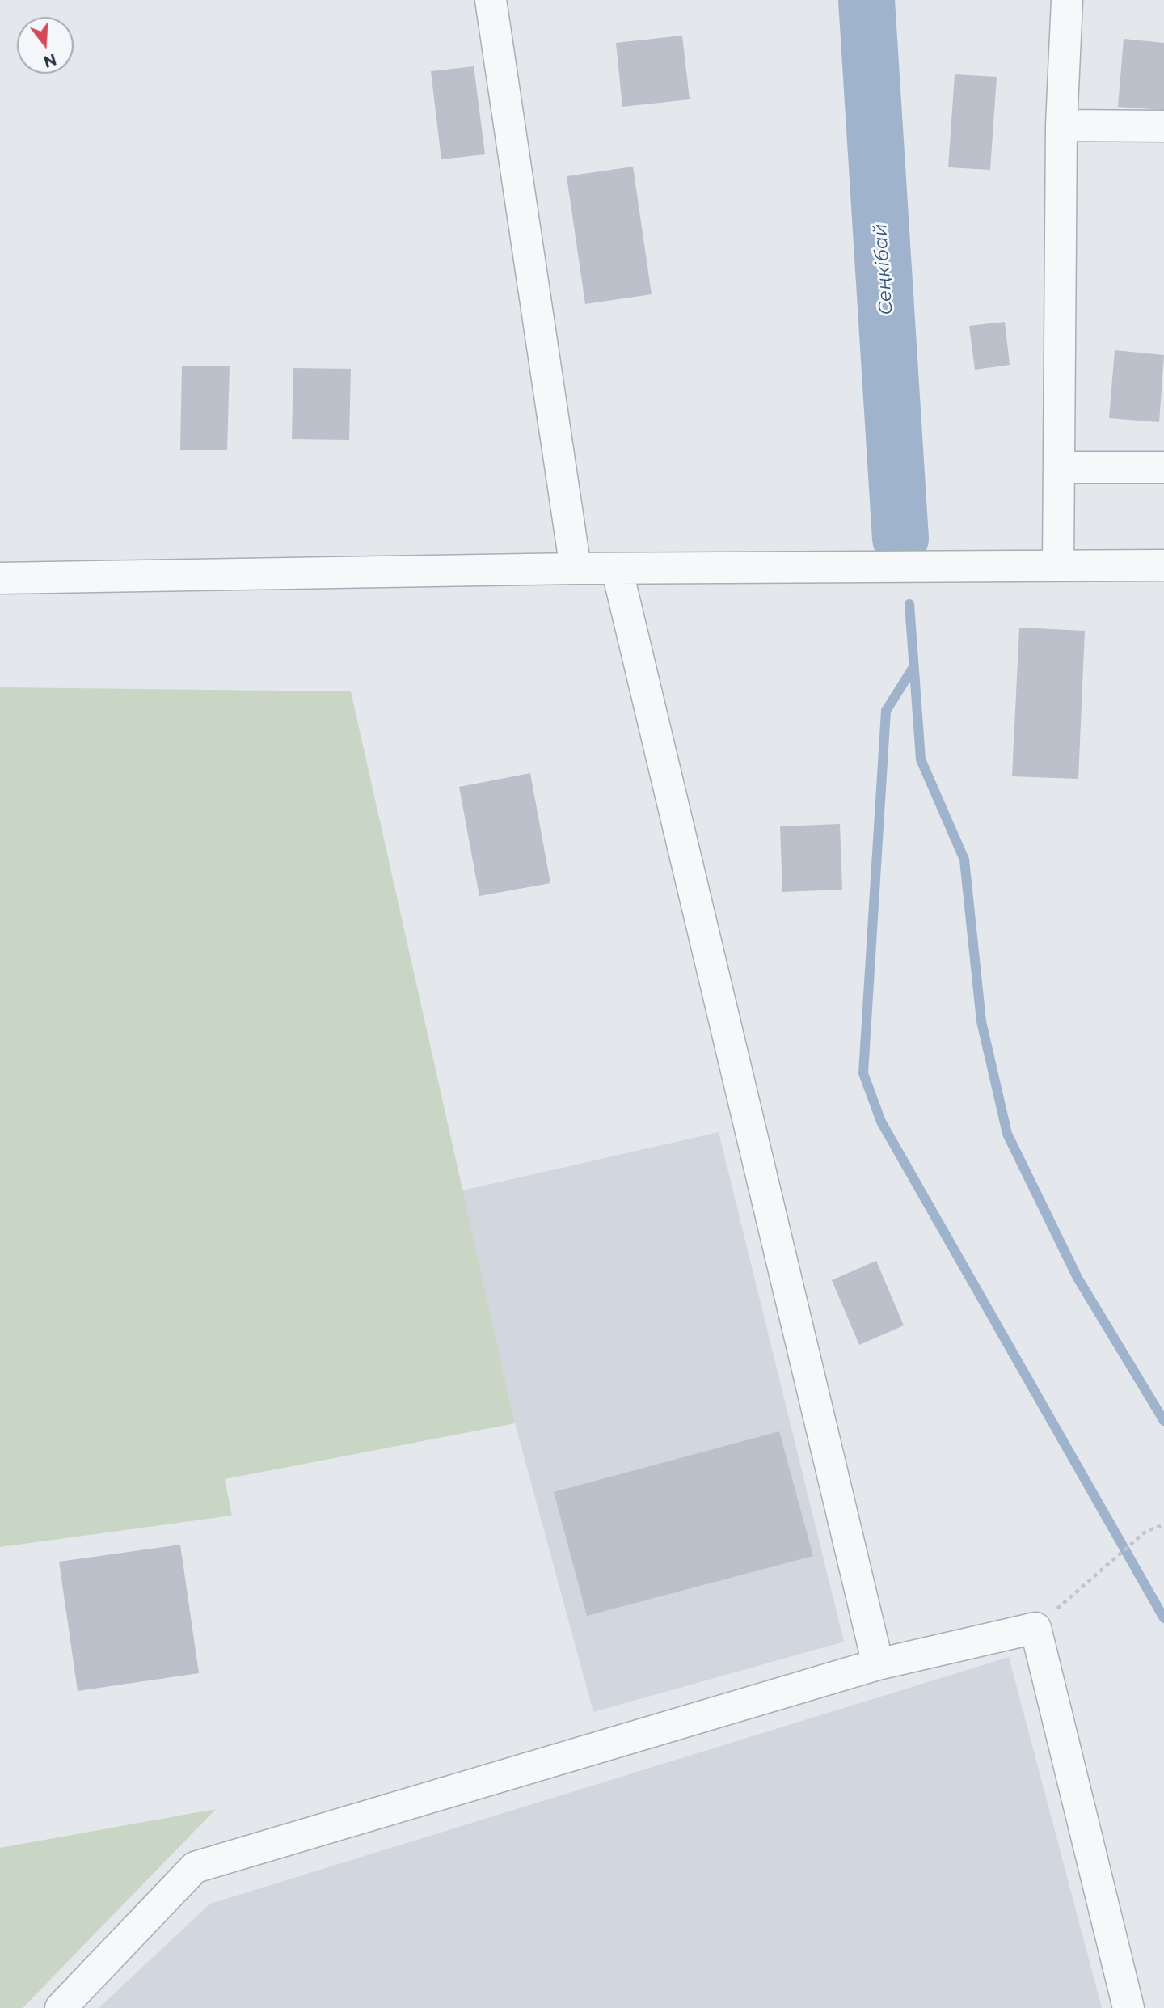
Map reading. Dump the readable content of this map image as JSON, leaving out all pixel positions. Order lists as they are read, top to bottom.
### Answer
{
  "water": ["Сеңкібай"],
  "north": "bottom"
}
